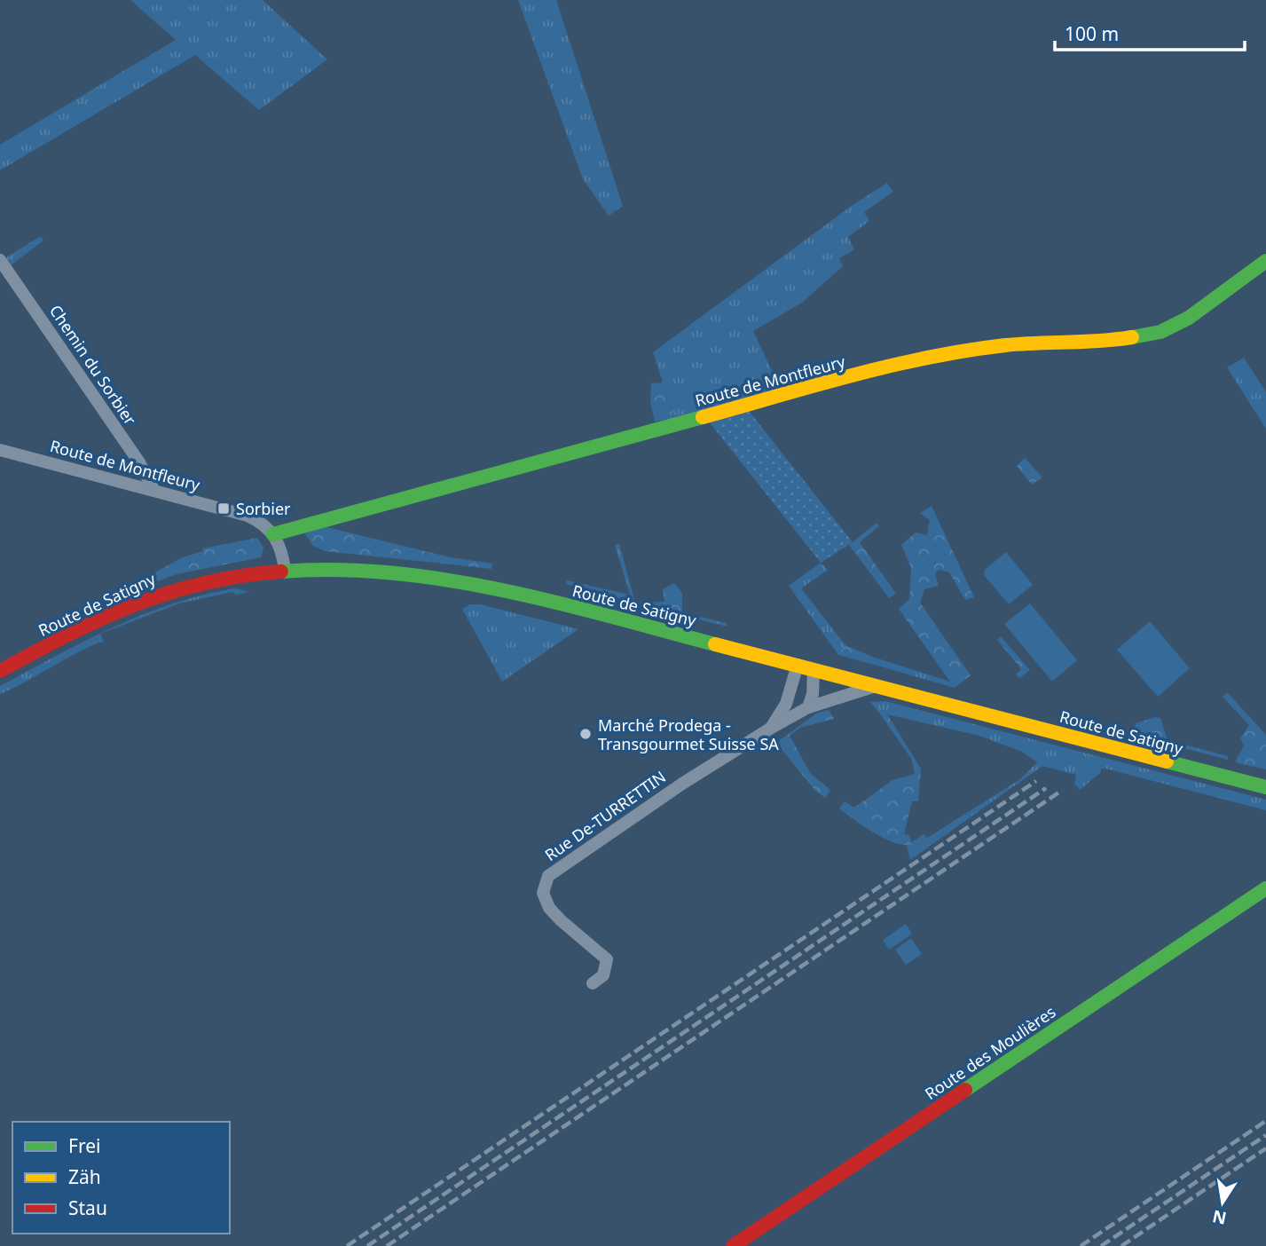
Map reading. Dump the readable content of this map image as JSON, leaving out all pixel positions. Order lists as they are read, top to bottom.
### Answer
{
  "streets": {
    "street": [
      "Chemin du Sorbier",
      "Route de Montfleury",
      "Route de Satigny",
      "Rue De-TURRETTIN",
      "Route des Moulières"
    ]
  },
  "crossings": [
    ["Chemin du Sorbier", "Route de Montfleury"],
    ["Route de Satigny", "Rue De-TURRETTIN"]
  ],
  "places": {
    "transit": ["Sorbier"],
    "other": ["Marché Prodega - Transgourmet Suisse SA"]
  },
  "legend": ["Frei", "Zäh", "Stau"],
  "scale_bar": "100 m",
  "north": "bottom"
}
